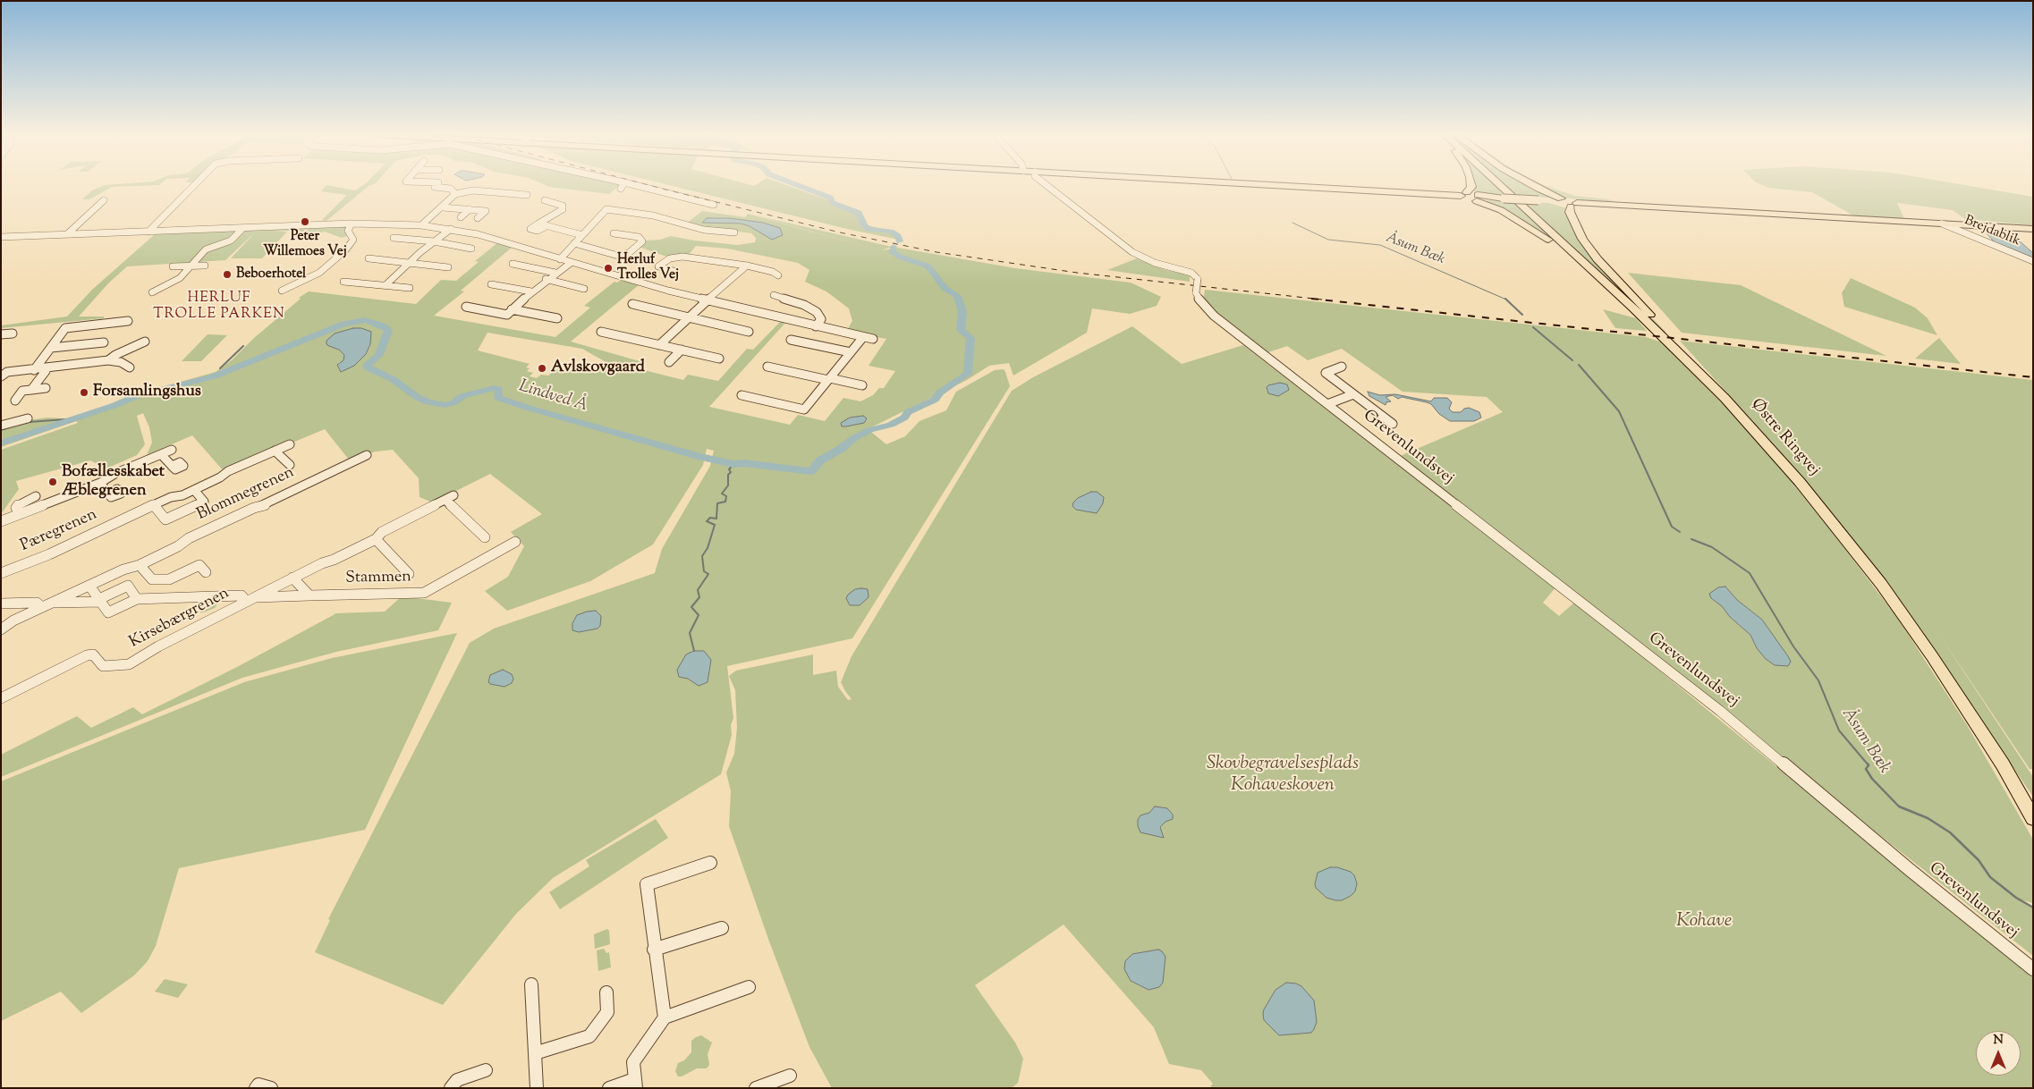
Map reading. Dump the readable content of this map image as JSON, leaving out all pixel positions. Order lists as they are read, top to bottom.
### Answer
{
  "streets": {
    "main road": ["Østre Ringvej"],
    "street": [
      "Brejdablik",
      "Grevenlundsvej",
      "Blommegrenen",
      "Pæregrenen",
      "Stammen",
      "Kirsebærgrenen"
    ]
  },
  "crossings": [
    ["Blommegrenen", "Stammen"],
    ["Stammen", "Kirsebærgrenen"]
  ],
  "districts": ["HERLUF TROLLE PARKEN"],
  "water": ["Åsum Bæk", "Lindved Å"],
  "parks": ["Skovbegravelsesplads Kohaveskoven", "Kohave"],
  "places": [
    "Peter Willemoes Vej",
    "Herluf Trolles Vej",
    "Beboerhotel",
    "Avlskovgaard",
    "Forsamlingshus",
    "Bofællesskabet Æblegrenen"
  ],
  "north": "top"
}
